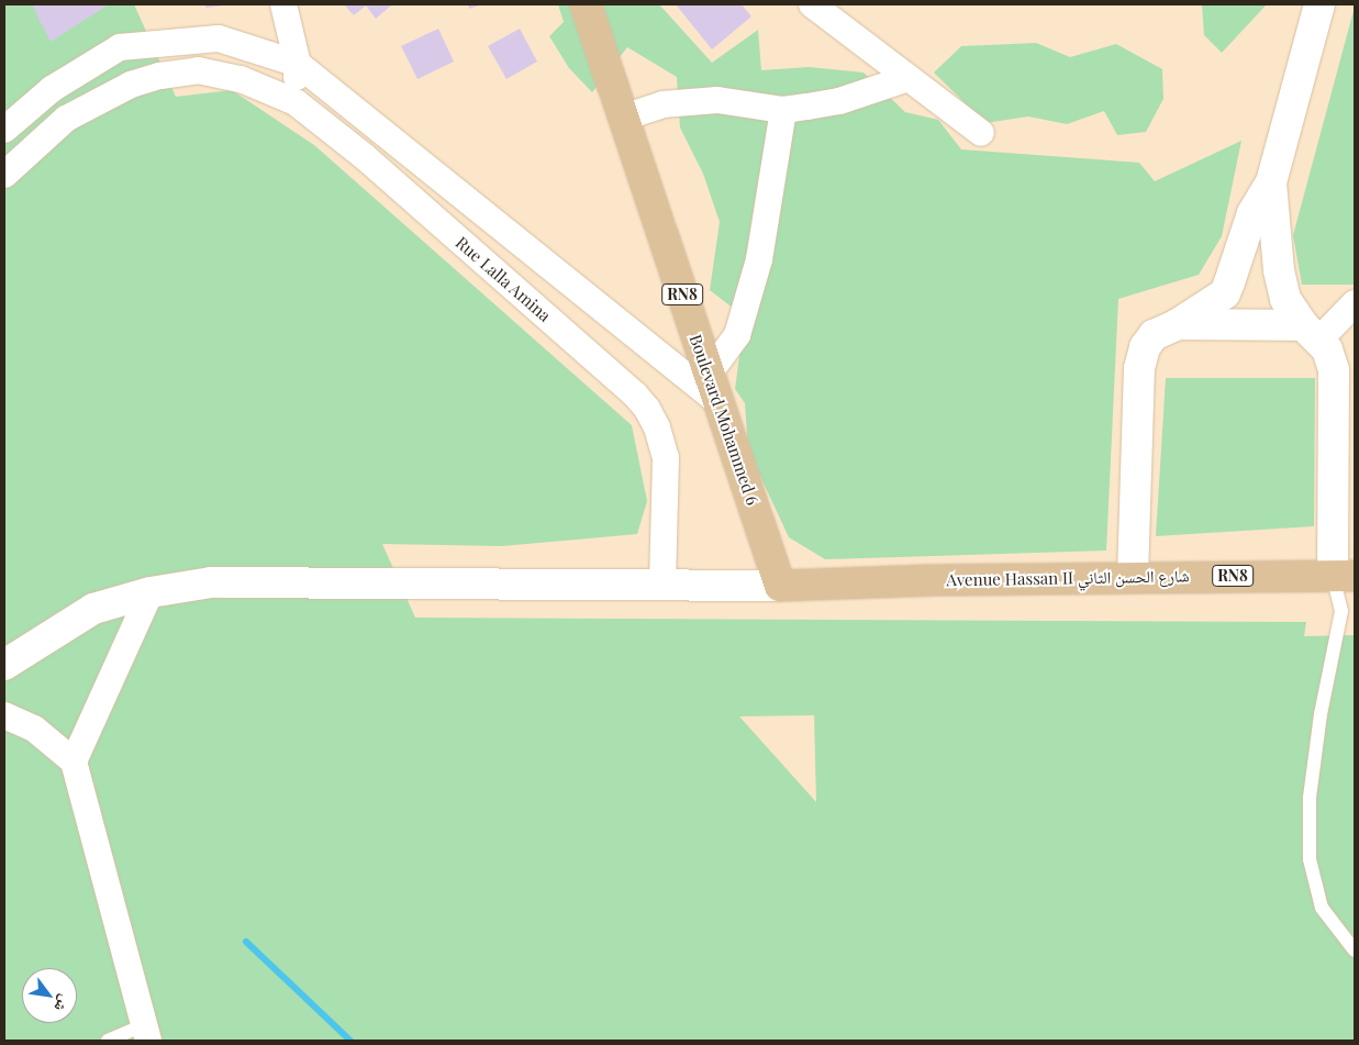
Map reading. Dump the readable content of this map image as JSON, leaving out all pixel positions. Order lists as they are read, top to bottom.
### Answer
{
  "streets": {
    "main road": ["RN8", "Boulevard Mohammed 6", "Avenue Hassan II شارع الحسن الثاني"],
    "street": ["Rue Lalla Amina"]
  },
  "crossings": [
    ["Boulevard Mohammed 6", "Avenue Hassan II شارع الحسن الثاني"]
  ],
  "north": "bottom right"
}
